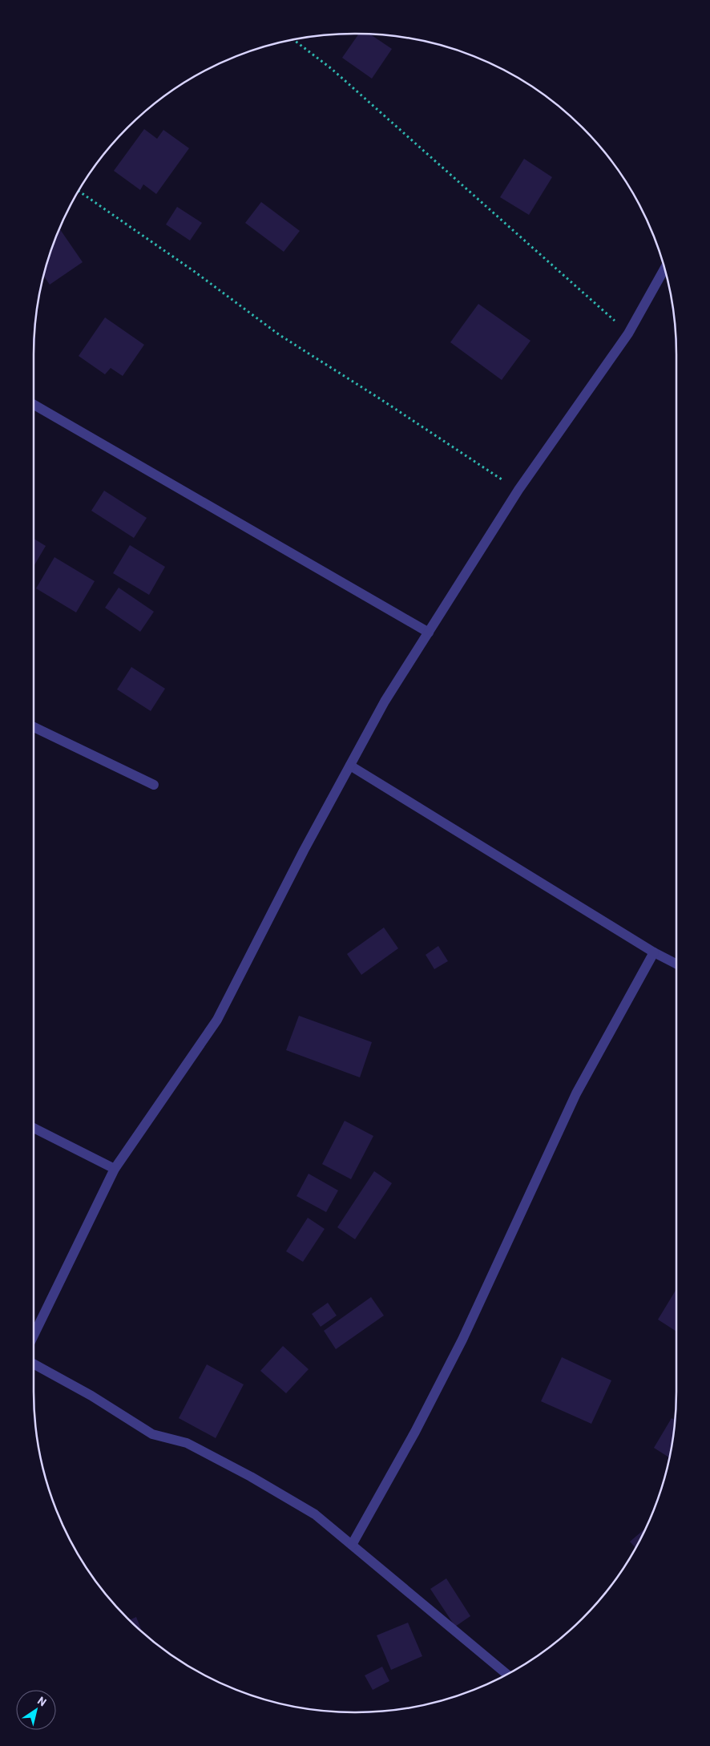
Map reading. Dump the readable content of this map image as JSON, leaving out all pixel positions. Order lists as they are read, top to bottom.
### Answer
{
  "north": "top right"
}
